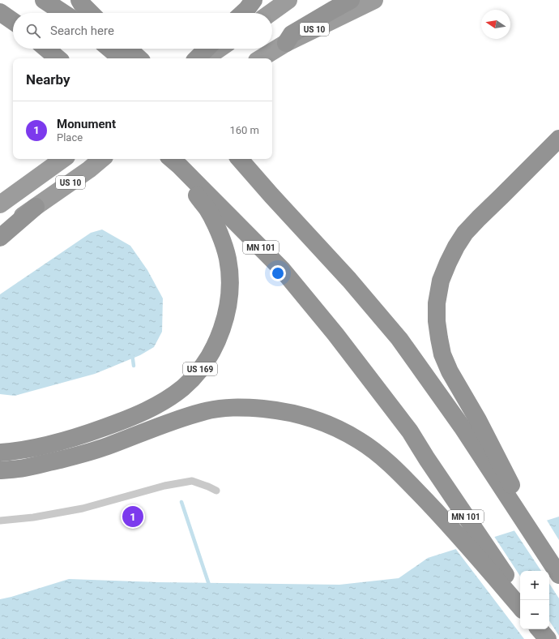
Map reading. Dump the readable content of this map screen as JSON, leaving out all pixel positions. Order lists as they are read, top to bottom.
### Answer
{
  "streets": {
    "highway": ["US 10", "MN 101", "US 169"]
  },
  "crossings": [
    ["MN 101", "US 169"]
  ],
  "north": "left",
  "page": {
    "search": "Search here",
    "heading": "Nearby",
    "list": [
      {
        "mark": "1",
        "name": "Monument",
        "note": "Place",
        "value": "160 m"
      }
    ],
    "pins": "1",
    "map_buttons": ["+", "−"]
  }
}
